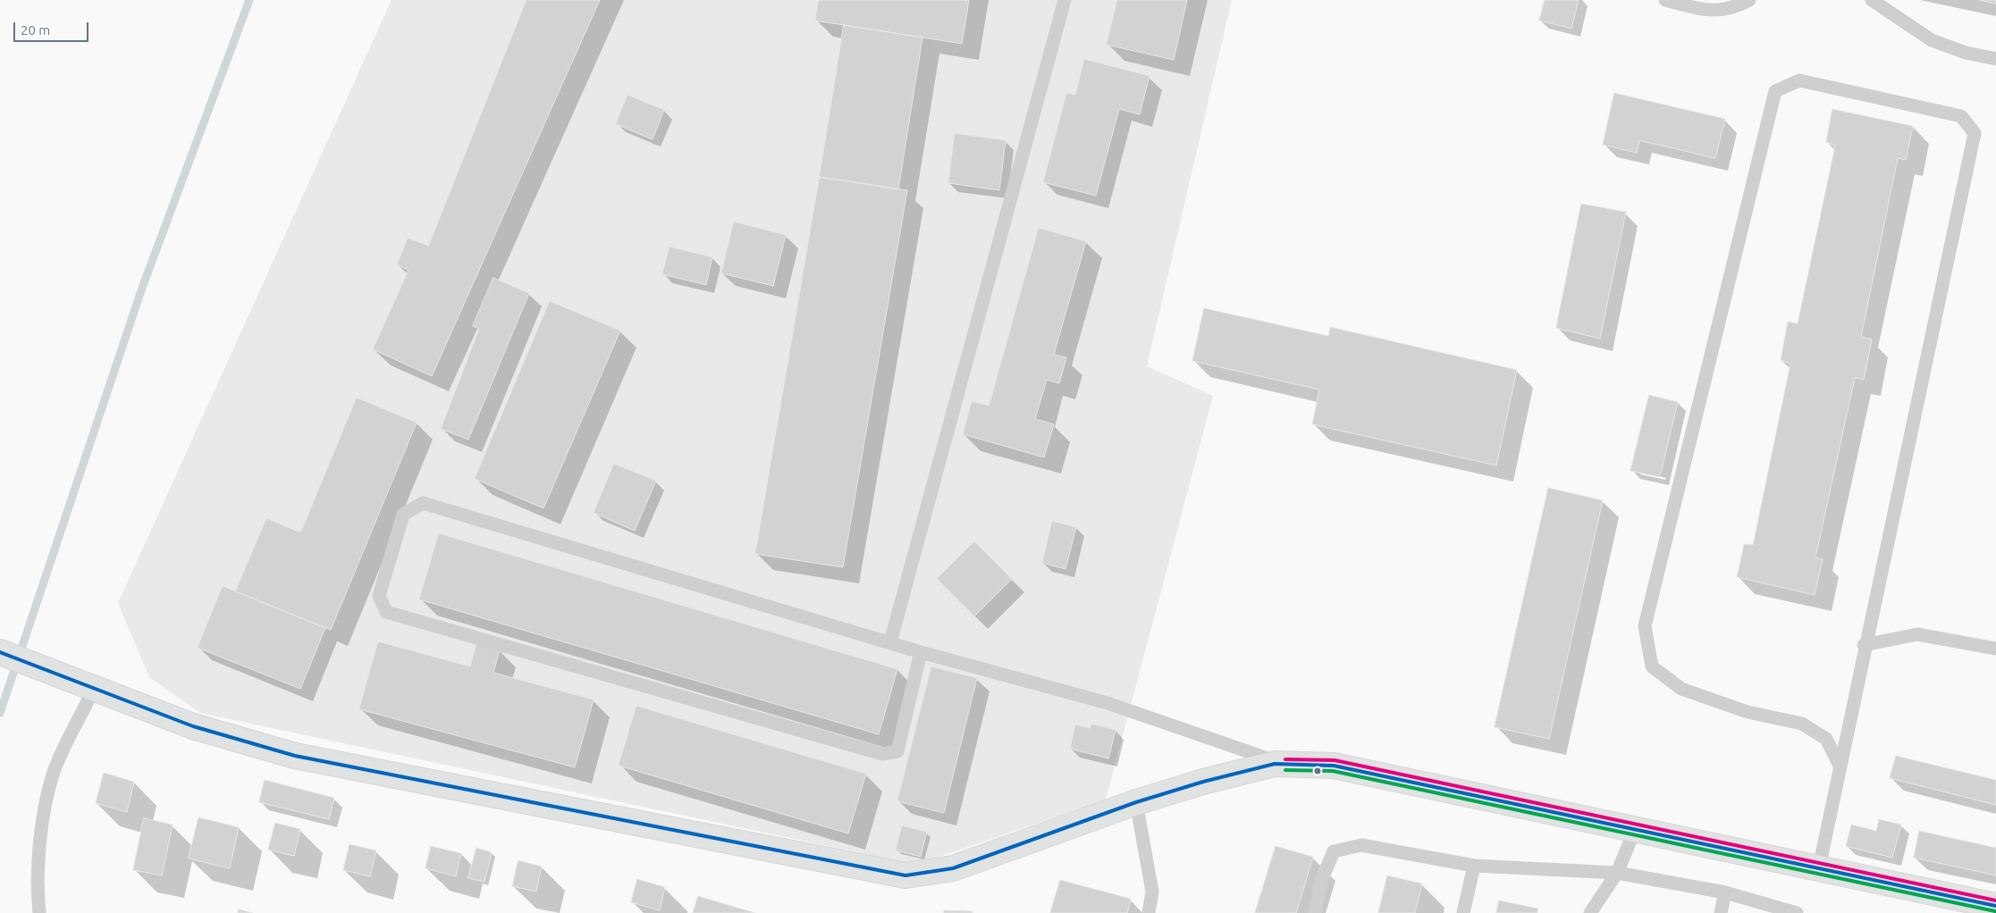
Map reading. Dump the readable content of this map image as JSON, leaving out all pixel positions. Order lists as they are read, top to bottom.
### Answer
{
  "scale_bar": "20 m"
}
